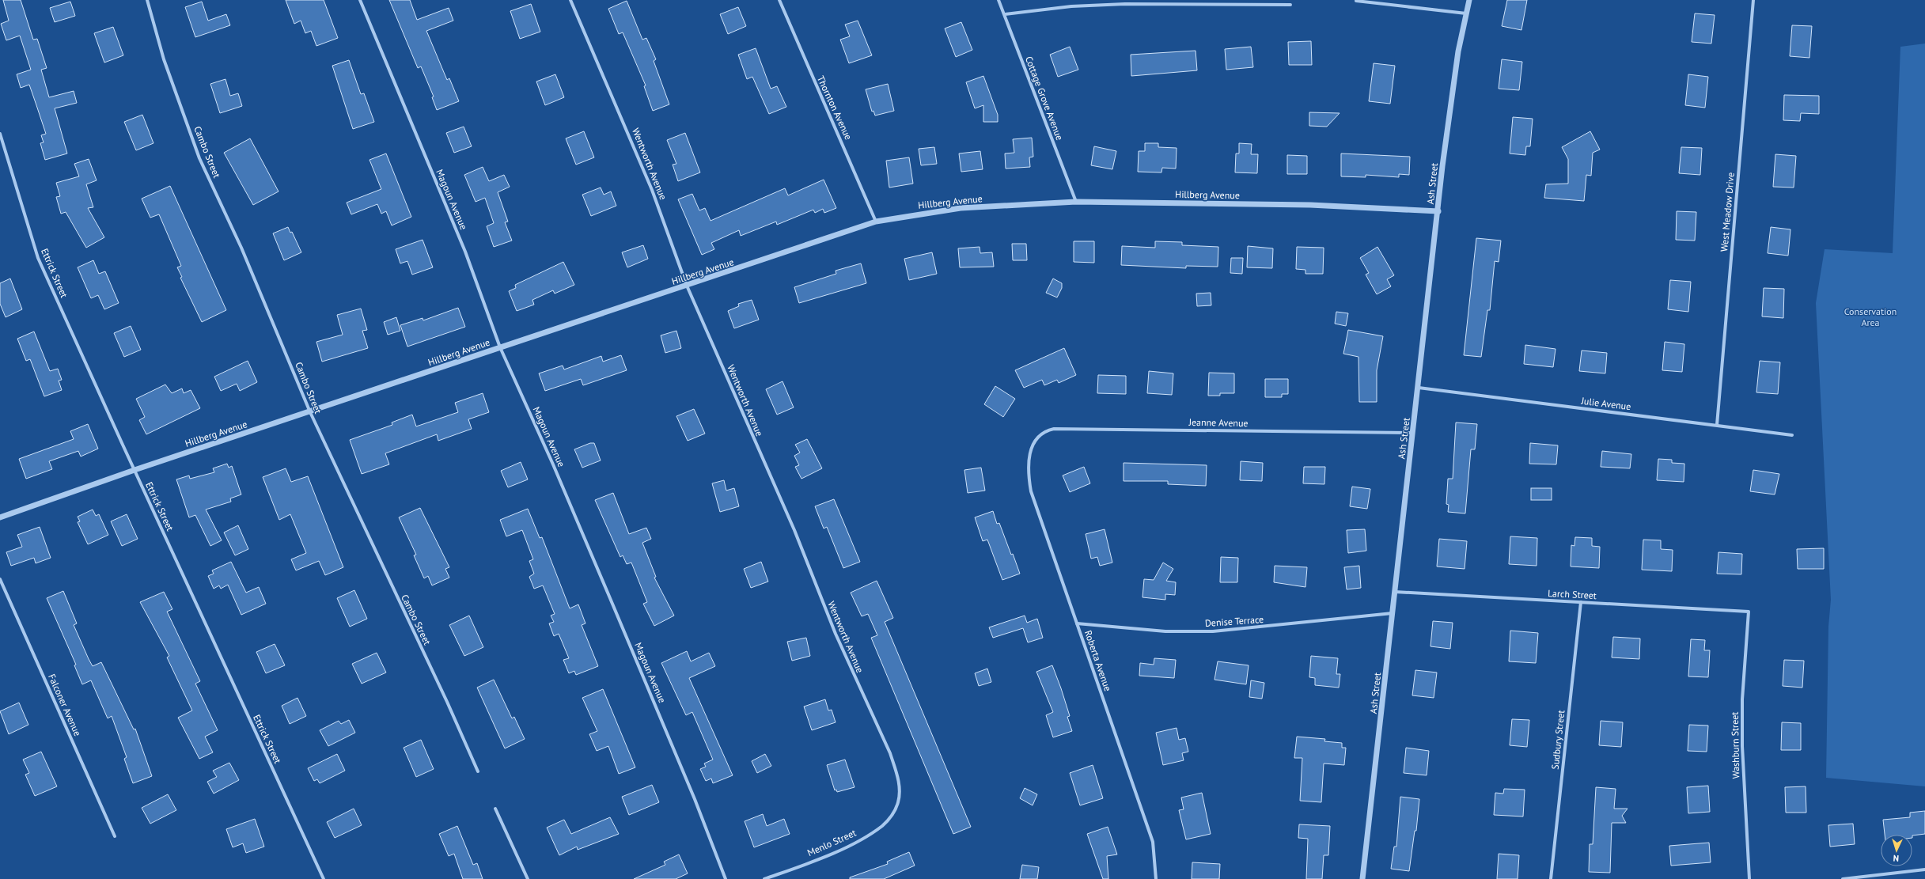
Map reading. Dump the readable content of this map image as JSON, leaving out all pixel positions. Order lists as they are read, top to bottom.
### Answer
{
  "streets": {
    "street": [
      "Cottage Grove Avenue",
      "Thornton Avenue",
      "Cambo Street",
      "Wentworth Avenue",
      "Ash Street",
      "Hillberg Avenue",
      "Magoun Avenue",
      "West Meadow Drive",
      "Ettrick Street",
      "Julie Avenue",
      "Jeanne Avenue",
      "Larch Street",
      "Denise Terrace",
      "Roberta Avenue",
      "Falconer Avenue",
      "Sudbury Street",
      "Washburn Street",
      "Menlo Street"
    ]
  },
  "crossings": [
    ["Cottage Grove Avenue", "Hillberg Avenue"],
    ["Thornton Avenue", "Hillberg Avenue"],
    ["Cambo Street", "Hillberg Avenue"],
    ["Wentworth Avenue", "Hillberg Avenue"],
    ["Wentworth Avenue", "Menlo Street"],
    ["Ash Street", "Hillberg Avenue"],
    ["Ash Street", "Julie Avenue"],
    ["Ash Street", "Jeanne Avenue"],
    ["Ash Street", "Larch Street"],
    ["Ash Street", "Denise Terrace"],
    ["Hillberg Avenue", "Magoun Avenue"],
    ["Hillberg Avenue", "Ettrick Street"],
    ["West Meadow Drive", "Julie Avenue"],
    ["Jeanne Avenue", "Roberta Avenue"],
    ["Larch Street", "Sudbury Street"],
    ["Larch Street", "Washburn Street"],
    ["Denise Terrace", "Roberta Avenue"]
  ],
  "parks": ["Conservation Area"],
  "north": "bottom"
}
